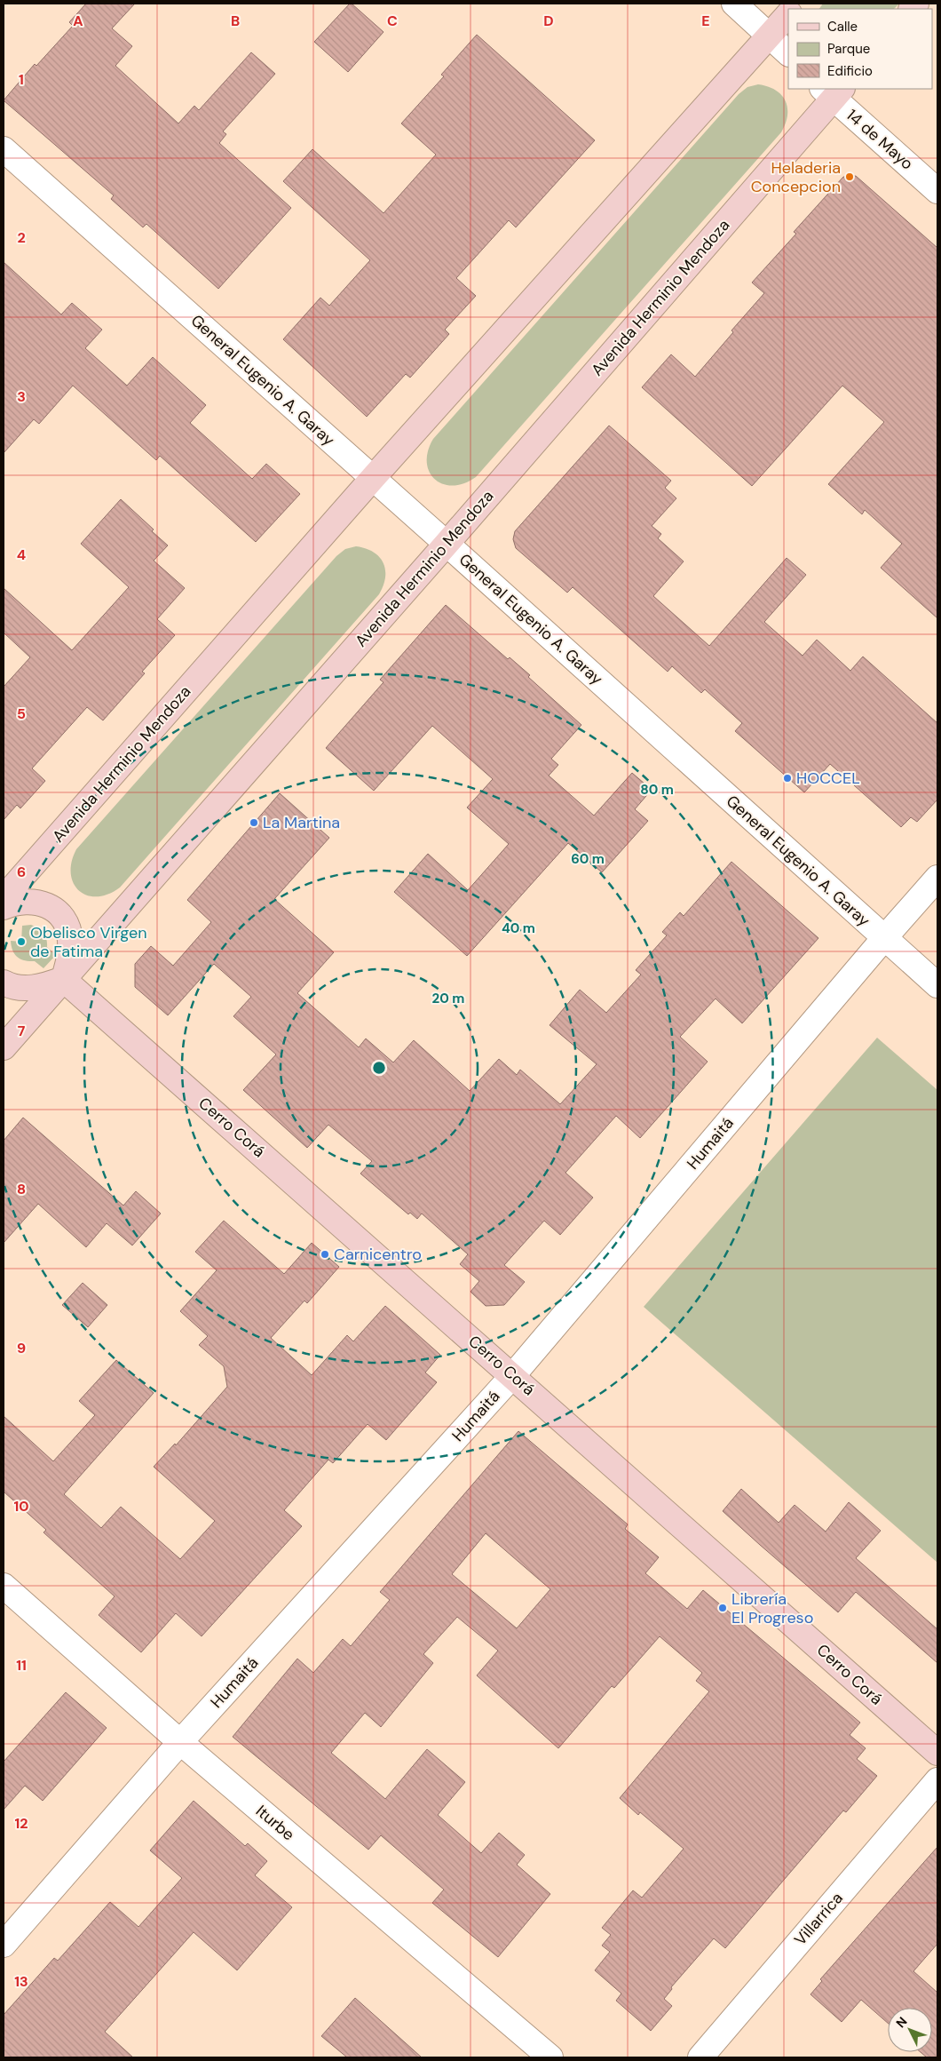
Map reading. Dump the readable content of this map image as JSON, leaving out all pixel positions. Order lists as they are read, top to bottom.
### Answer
{
  "streets": {
    "street": [
      "14 de Mayo",
      "Avenida Herminio Mendoza",
      "General Eugenio A. Garay",
      "Cerro Corá",
      "Humaitá",
      "Iturbe",
      "Villarrica"
    ]
  },
  "crossings": [
    ["14 de Mayo", "Avenida Herminio Mendoza"],
    ["Avenida Herminio Mendoza", "General Eugenio A. Garay"],
    ["Avenida Herminio Mendoza", "Cerro Corá"],
    ["General Eugenio A. Garay", "Humaitá"],
    ["Cerro Corá", "Humaitá"],
    ["Humaitá", "Iturbe"]
  ],
  "places": [
    "Heladeria Concepcion",
    "HOCCEL",
    "La Martina",
    "Obelisco Virgen de Fatima",
    "Carnicentro",
    "Librería El Progreso"
  ],
  "legend": ["Calle", "Parque", "Edificio"],
  "north": "top left",
  "grid": {
    "columns": [
      "A",
      "B",
      "C",
      "D",
      "E"
    ],
    "rows": [
      "1",
      "2",
      "3",
      "4",
      "5",
      "6",
      "7",
      "8",
      "9",
      "10",
      "11",
      "12",
      "13"
    ]
  },
  "rings": [
    "80 m",
    "60 m",
    "40 m",
    "20 m"
  ]
}
